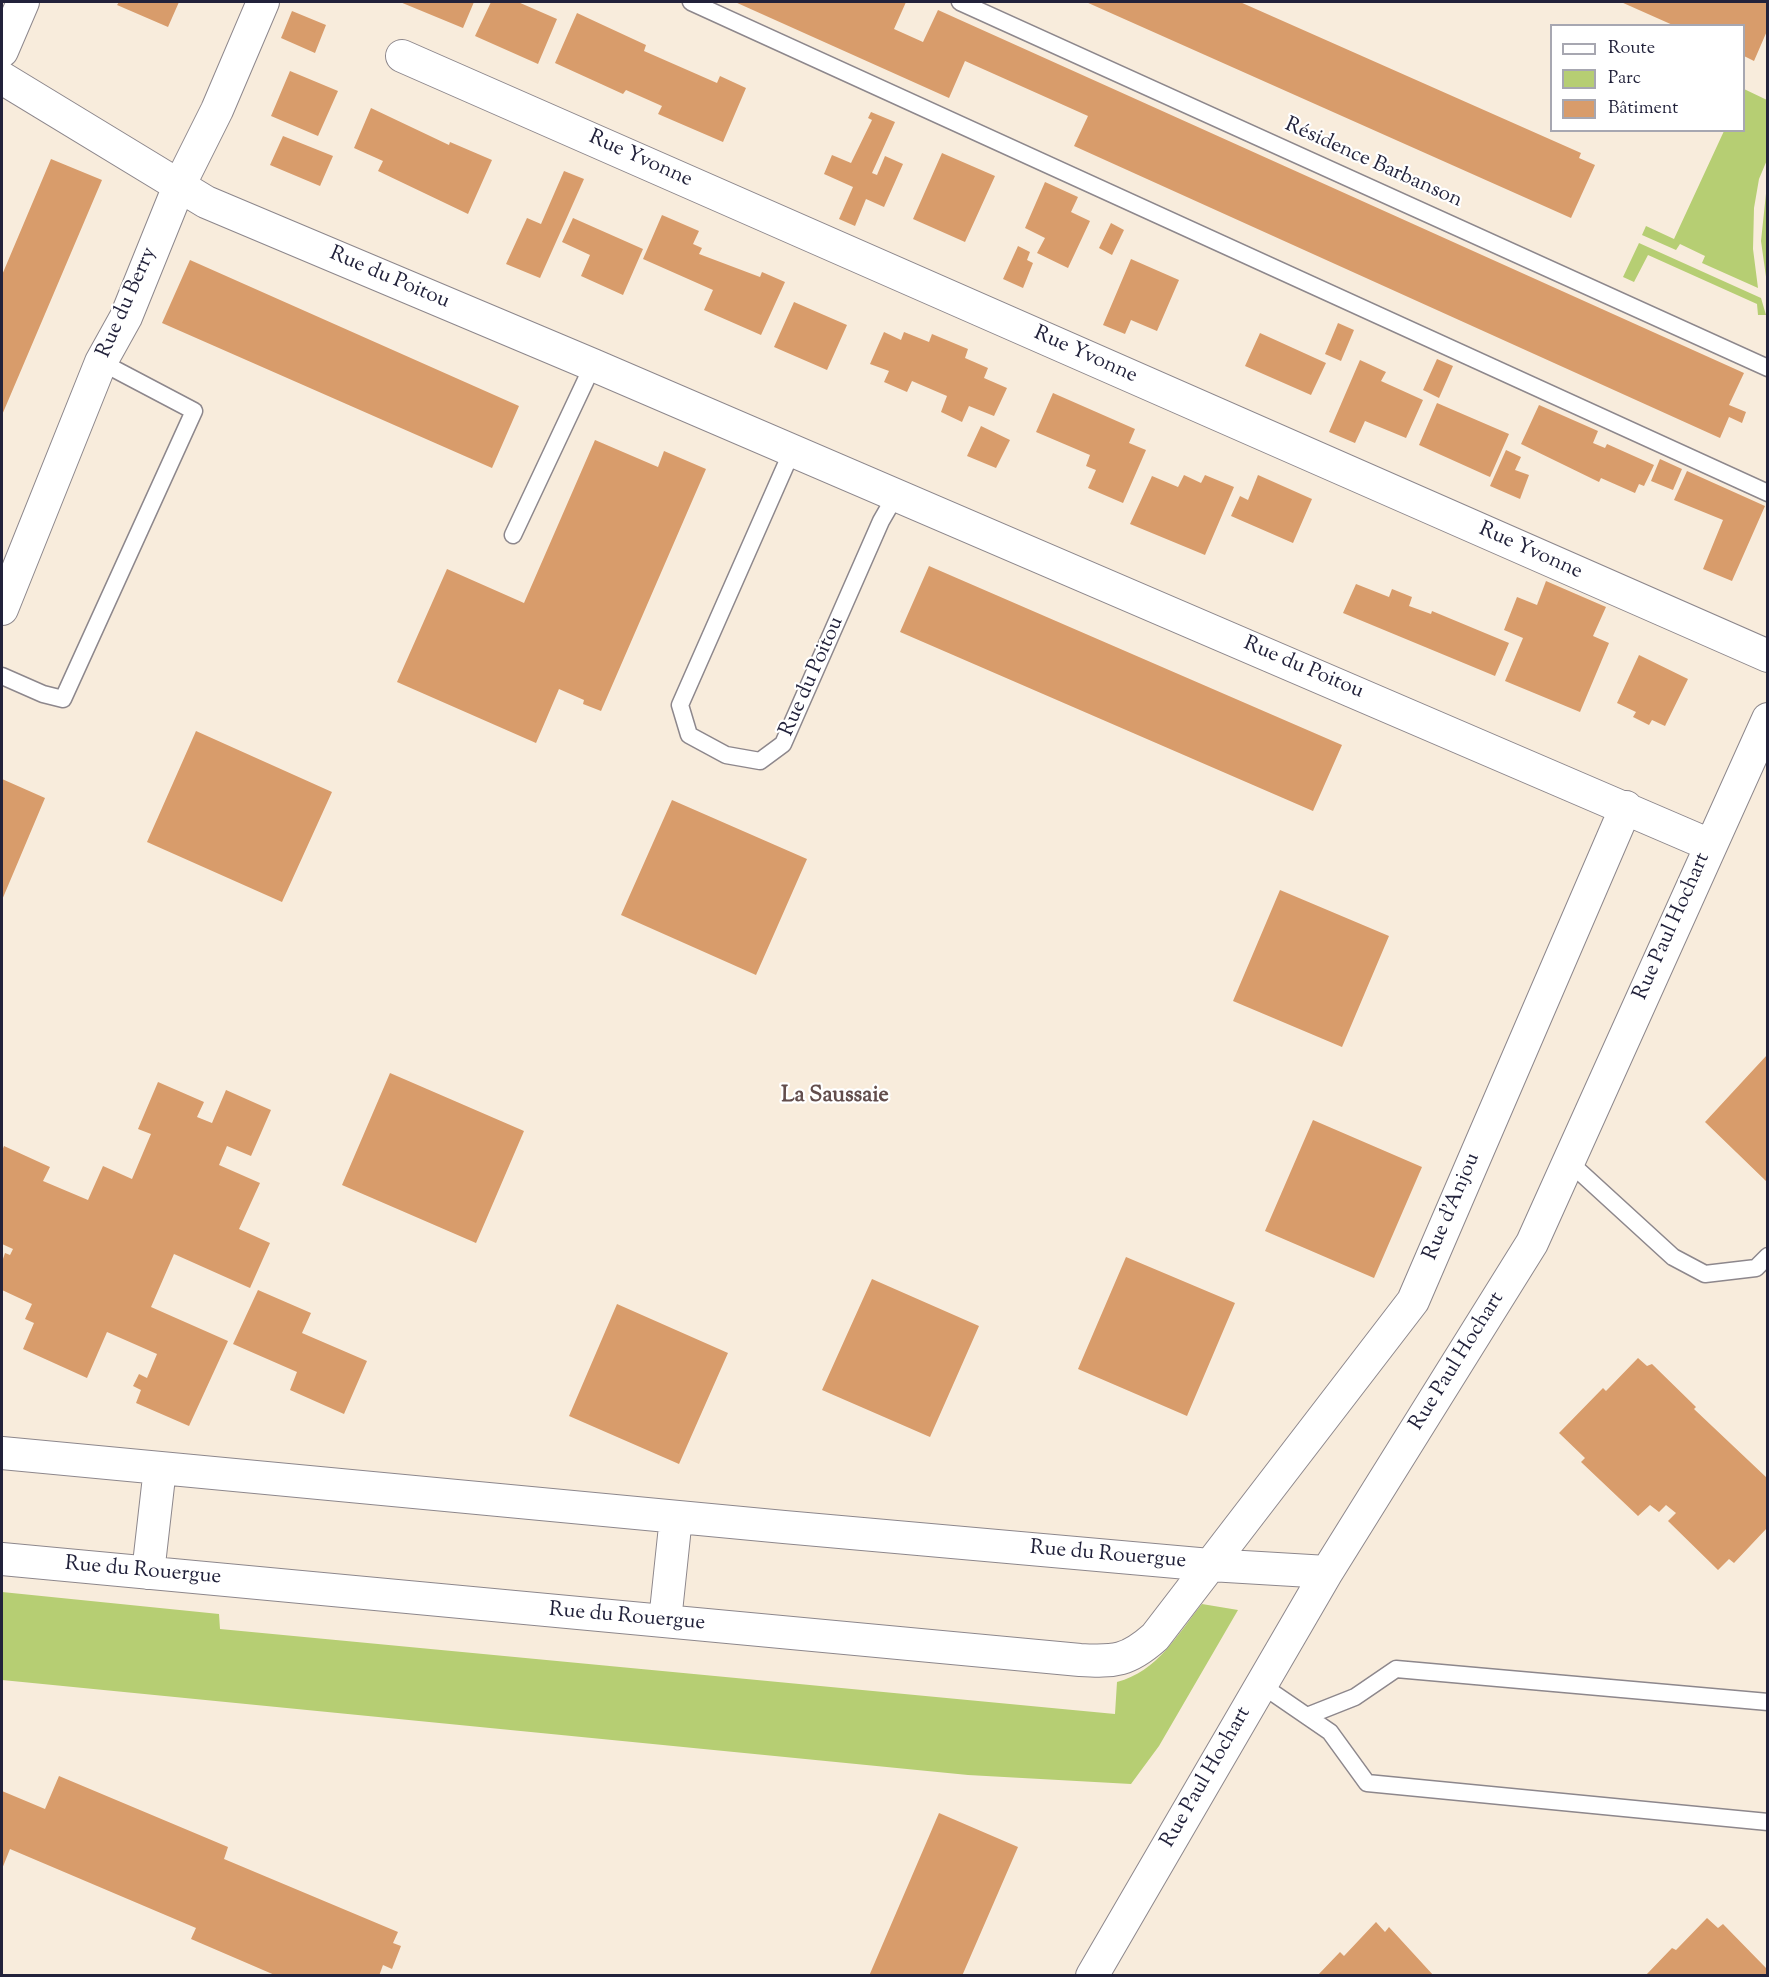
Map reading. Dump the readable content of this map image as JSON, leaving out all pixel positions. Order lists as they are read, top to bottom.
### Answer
{
  "streets": {
    "street": [
      "Rue Yvonne",
      "Rue du Poitou",
      "Rue du Berry",
      "Rue Paul Hochart",
      "Rue d'Anjou",
      "Rue du Rouergue"
    ],
    "lane": ["Résidence Barbanson"]
  },
  "crossings": [
    ["Rue du Poitou", "Rue du Berry"],
    ["Rue du Poitou", "Rue Paul Hochart"],
    ["Rue du Poitou", "Rue d'Anjou"],
    ["Rue Paul Hochart", "Rue du Rouergue"],
    ["Rue d'Anjou", "Rue du Rouergue"]
  ],
  "districts": ["La Saussaie"],
  "legend": ["Route", "Parc", "Bâtiment"]
}
